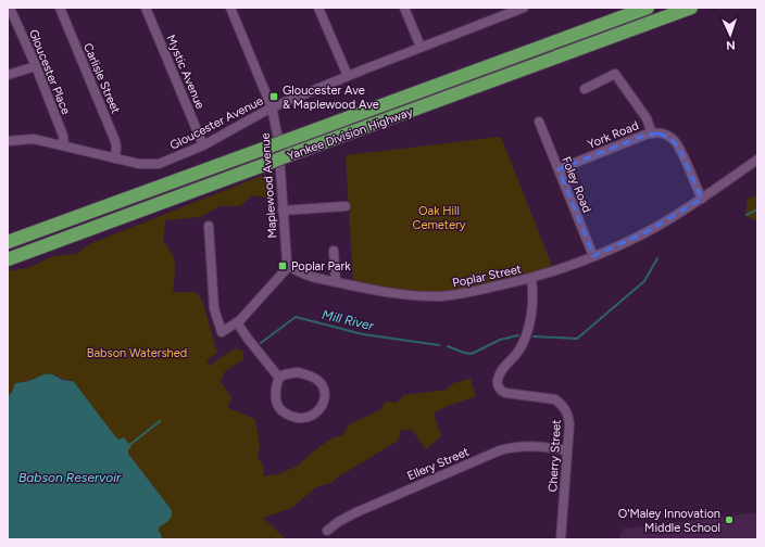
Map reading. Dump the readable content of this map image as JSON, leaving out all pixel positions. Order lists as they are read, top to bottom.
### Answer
{
  "streets": {
    "highway": ["Yankee Division Highway"],
    "street": [
      "Gloucester Place",
      "Mystic Avenue",
      "Carlisle Street",
      "Gloucester Avenue",
      "York Road",
      "Foley Road",
      "Maplewood Avenue",
      "Poplar Street",
      "Cherry Street",
      "Ellery Street"
    ]
  },
  "crossings": [
    ["Gloucester Place", "Gloucester Avenue"],
    ["Mystic Avenue", "Gloucester Avenue"],
    ["Carlisle Street", "Gloucester Avenue"],
    ["Gloucester Avenue", "Maplewood Avenue"],
    ["York Road", "Foley Road"],
    ["Foley Road", "Poplar Street"],
    ["Maplewood Avenue", "Poplar Street"],
    ["Poplar Street", "Cherry Street"],
    ["Cherry Street", "Ellery Street"]
  ],
  "water": ["Mill River", "Babson Reservoir"],
  "parks": ["Oak Hill Cemetery", "Babson Watershed"],
  "places": {
    "transit": ["Gloucester Ave & Maplewood Ave", "Poplar Park"],
    "other": ["O'Maley Innovation Middle School"]
  },
  "north": "bottom"
}
